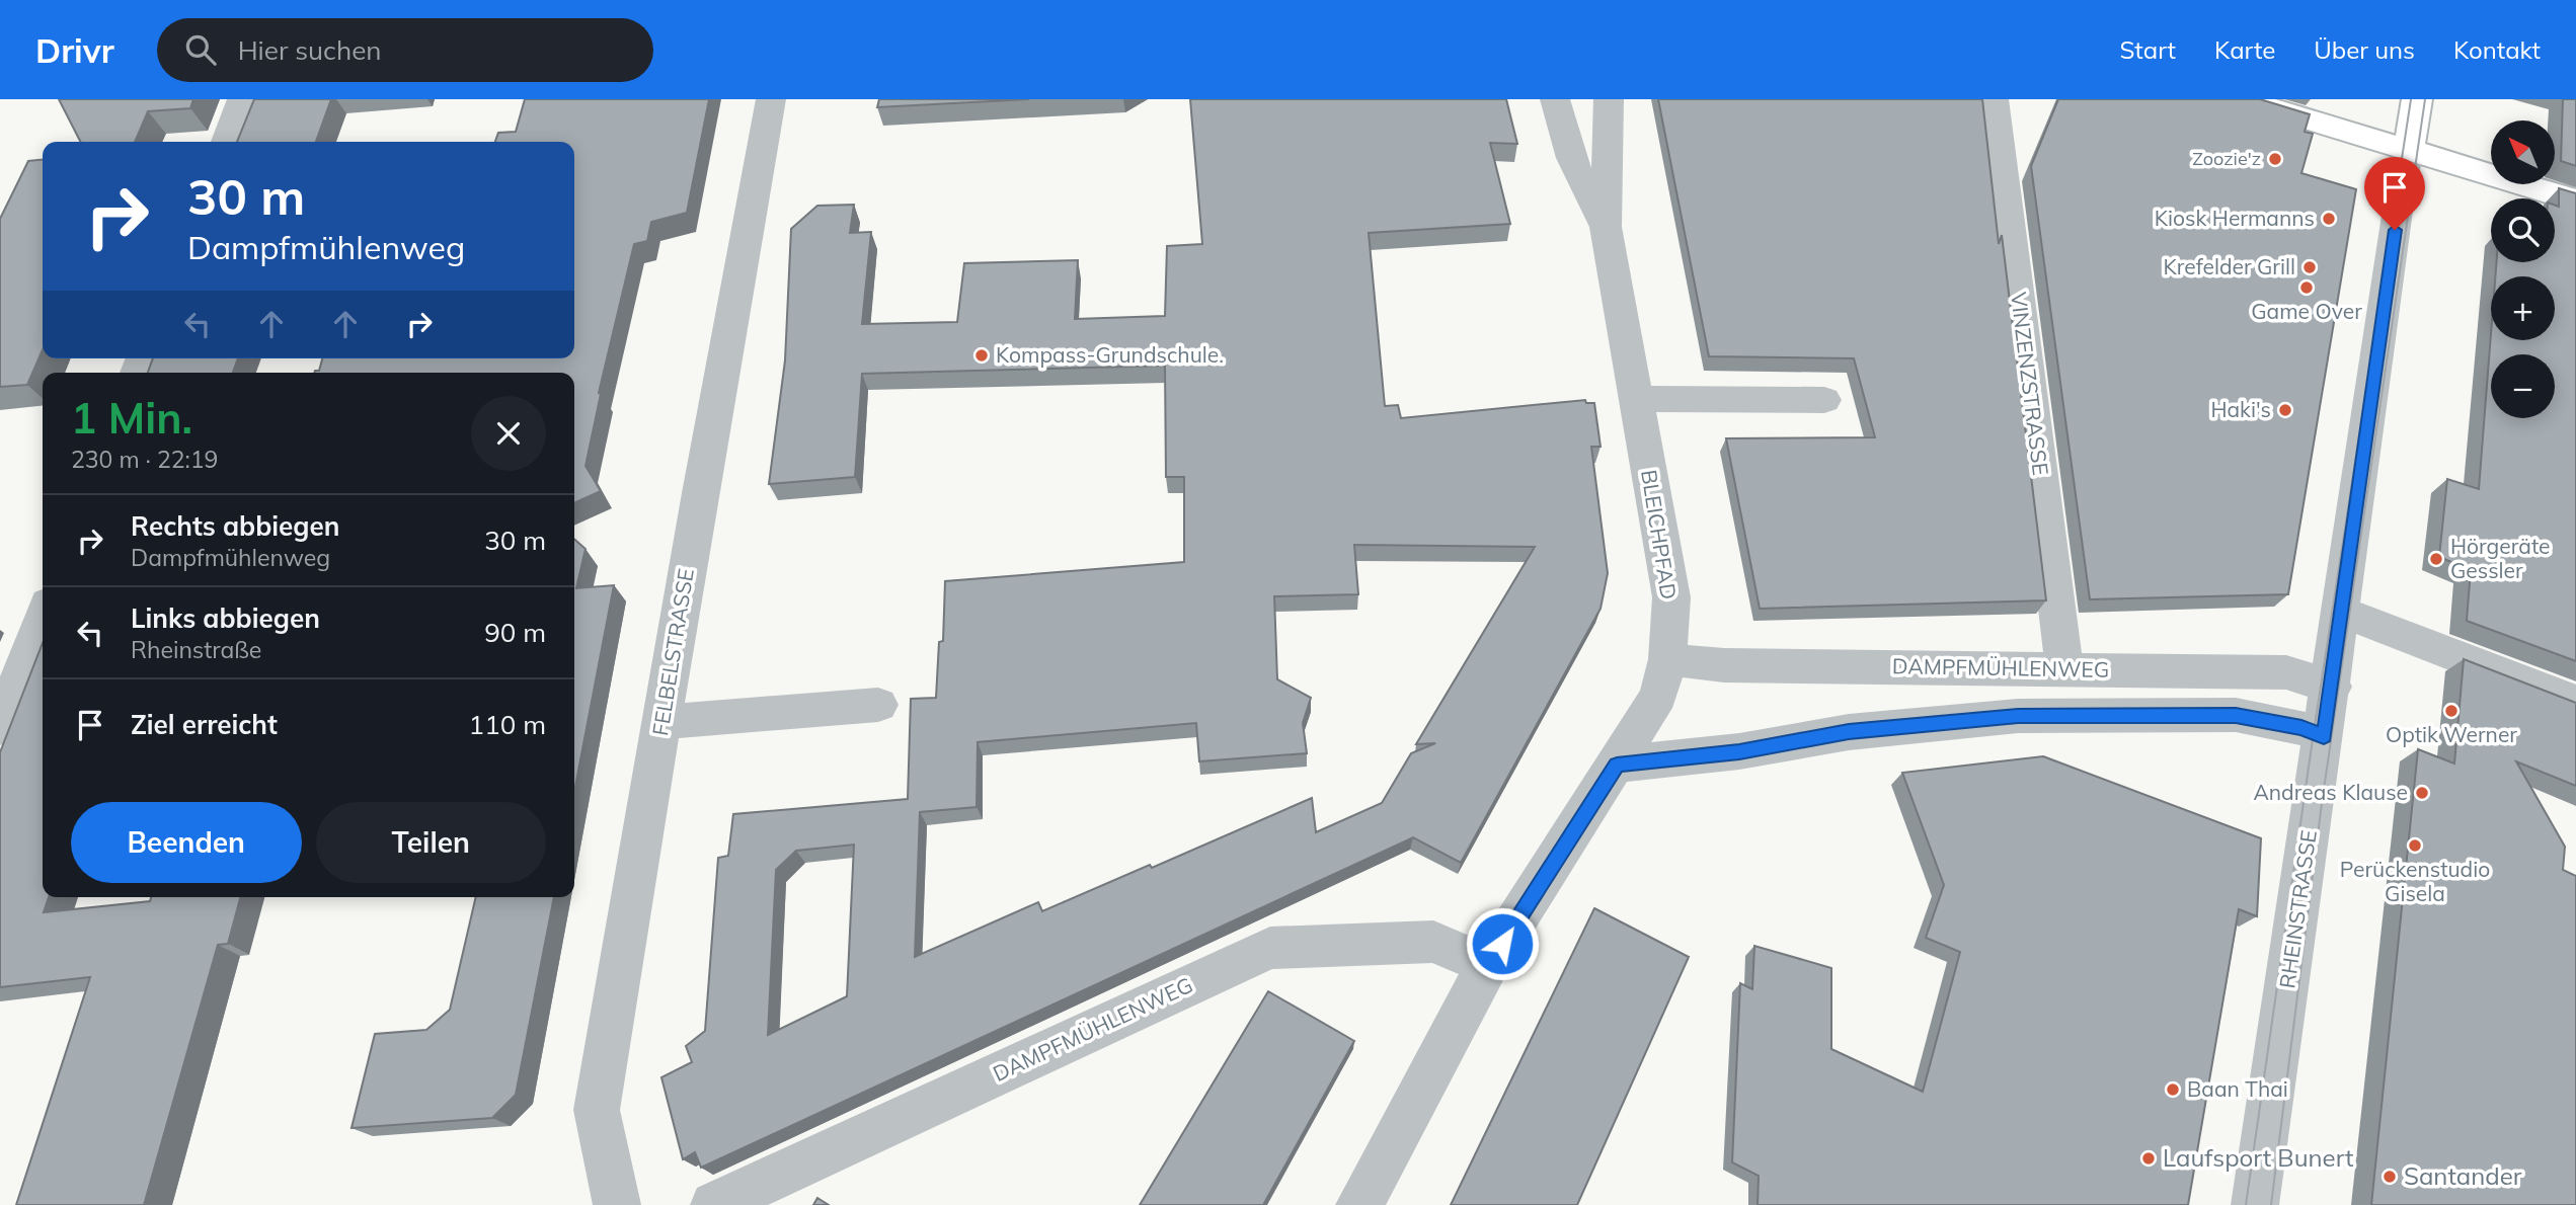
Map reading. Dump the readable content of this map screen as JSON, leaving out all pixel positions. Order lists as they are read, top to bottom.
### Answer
{
  "streets": {
    "street": [
      "VINZENZSTRASSE",
      "BLEICHPFAD",
      "FELBELSTRASSE",
      "DAMPFMÜHLENWEG",
      "RHEINSTRASSE"
    ]
  },
  "crossings": [
    ["VINZENZSTRASSE", "DAMPFMÜHLENWEG"],
    ["BLEICHPFAD", "DAMPFMÜHLENWEG"],
    ["DAMPFMÜHLENWEG", "RHEINSTRASSE"]
  ],
  "places": [
    "Zoozie'z",
    "Kiosk Hermanns",
    "Krefelder Grill",
    "Game Over",
    "Kompass-Grundschule.",
    "Haki's",
    "Hörgeräte Gessler",
    "Optik Werner",
    "Andreas Klause",
    "Perückenstudio Gisela",
    "Baan Thai",
    "Laufsport Bunert",
    "Santander"
  ],
  "north": "top left",
  "page": {
    "header": "Drivr",
    "search": "Hier suchen",
    "nav": [
      "Start",
      "Karte",
      "Über uns",
      "Kontakt"
    ],
    "map_buttons": ["+", "−"],
    "turn": ["30 m", "Dampfmühlenweg"],
    "heading": ["1 Min.", "230 m · 22:19"],
    "list": [
      {
        "name": "Rechts abbiegen",
        "note": "Dampfmühlenweg",
        "value": "30 m"
      },
      {
        "name": "Links abbiegen",
        "note": "Rheinstraße",
        "value": "90 m"
      },
      {
        "name": "Ziel erreicht",
        "value": "110 m"
      }
    ],
    "buttons": ["Beenden", "Teilen"]
  }
}
